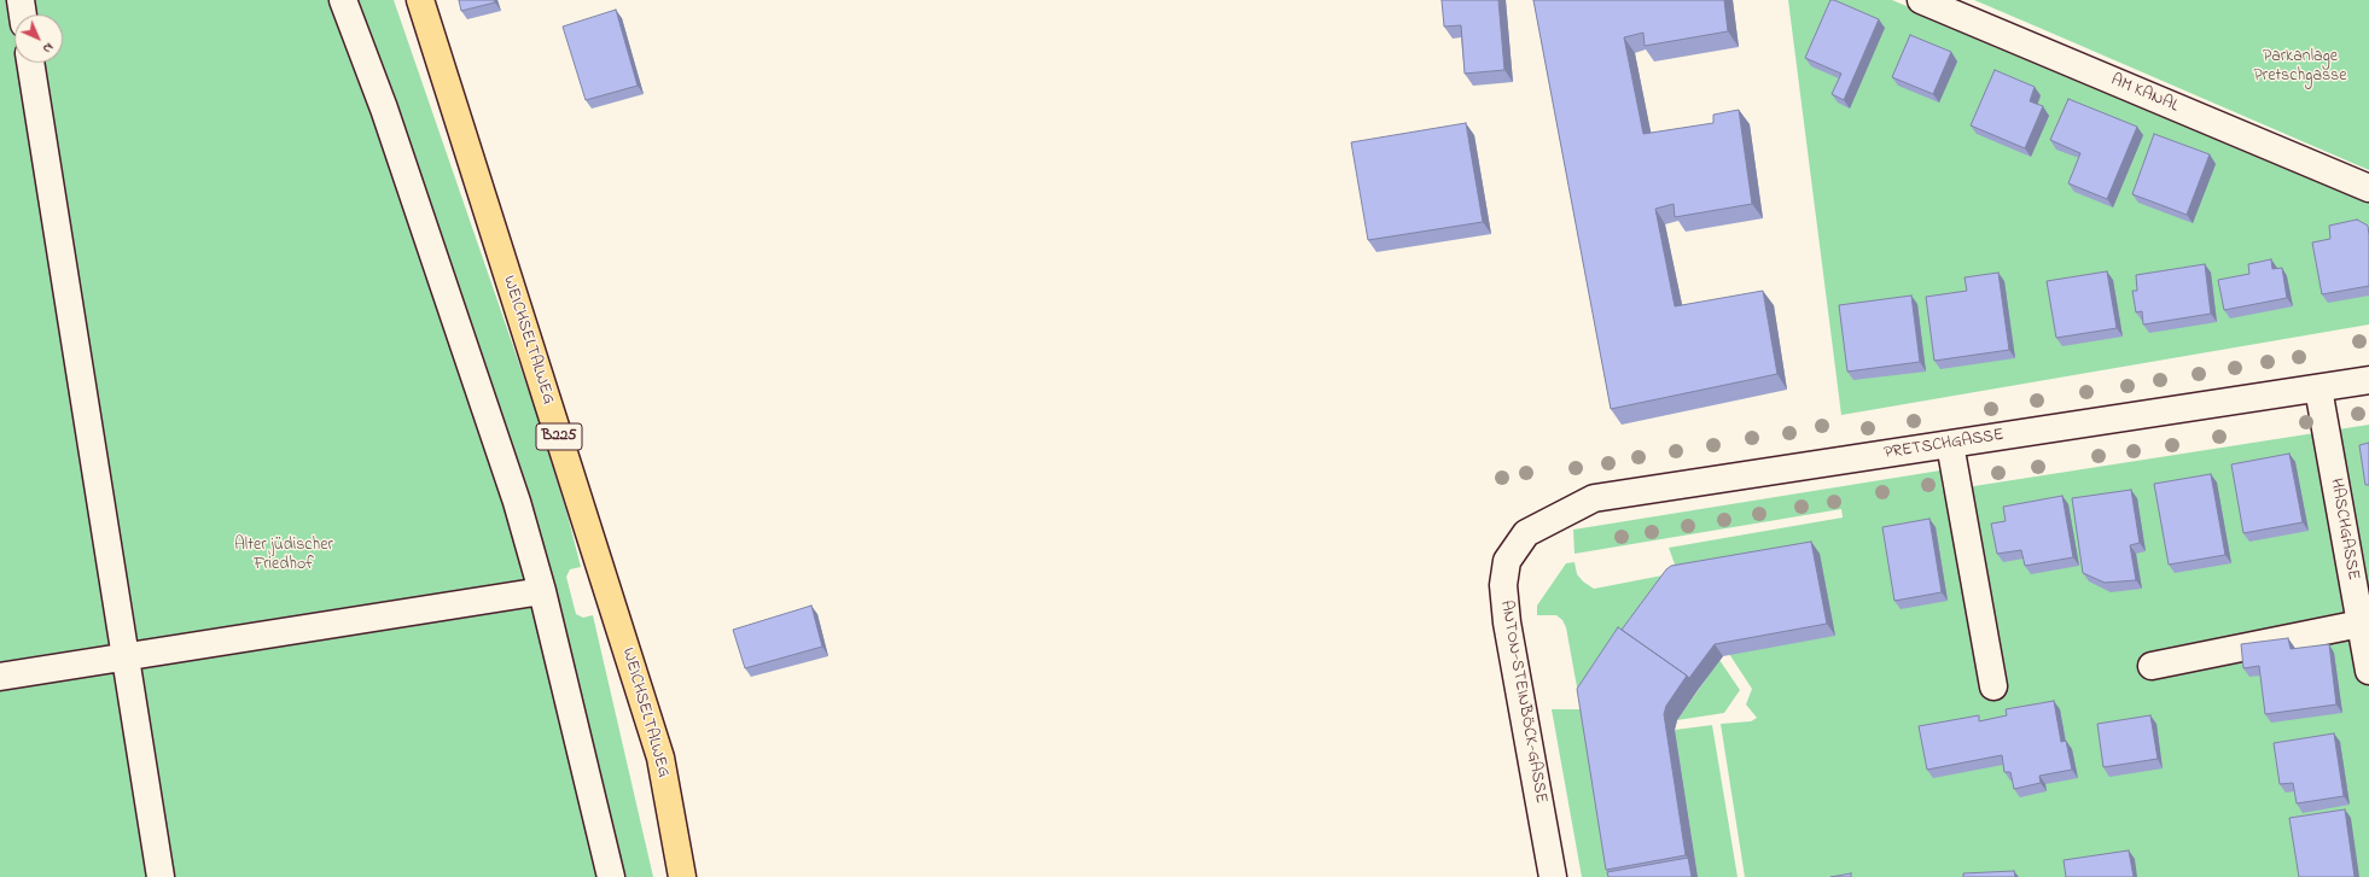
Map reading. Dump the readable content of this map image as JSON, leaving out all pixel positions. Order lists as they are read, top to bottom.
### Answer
{
  "streets": {
    "main road": ["WEICHSELTALWEG", "B225"],
    "street": [
      "AM KANAL",
      "PRETSCHGASSE",
      "HASCHGASSE",
      "ANTON-STEINBÖCK-GASSE"
    ]
  },
  "crossings": [
    ["PRETSCHGASSE", "HASCHGASSE"],
    ["PRETSCHGASSE", "ANTON-STEINBÖCK-GASSE"]
  ],
  "parks": ["Parkanlage Pretschgasse", "Alter jüdischer Friedhof"],
  "north": "bottom right"
}
